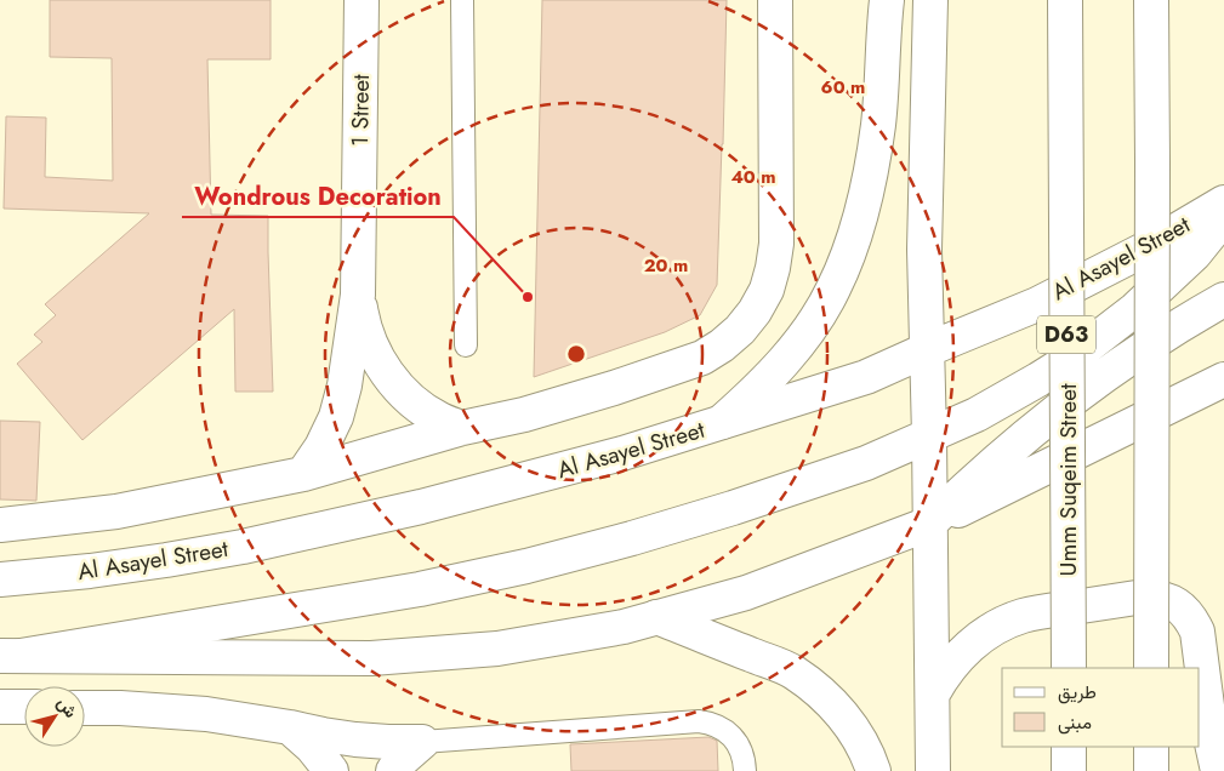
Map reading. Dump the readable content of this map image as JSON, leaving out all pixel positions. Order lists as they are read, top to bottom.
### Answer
{
  "streets": {
    "main road": [
      "1 Street",
      "Al Asayel Street",
      "D63",
      "Umm Suqeim Street"
    ]
  },
  "places": ["Wondrous Decoration"],
  "legend": ["طريق", "مبنى"],
  "north": "top right",
  "rings": ["60 m", "40 m", "20 m"]
}
